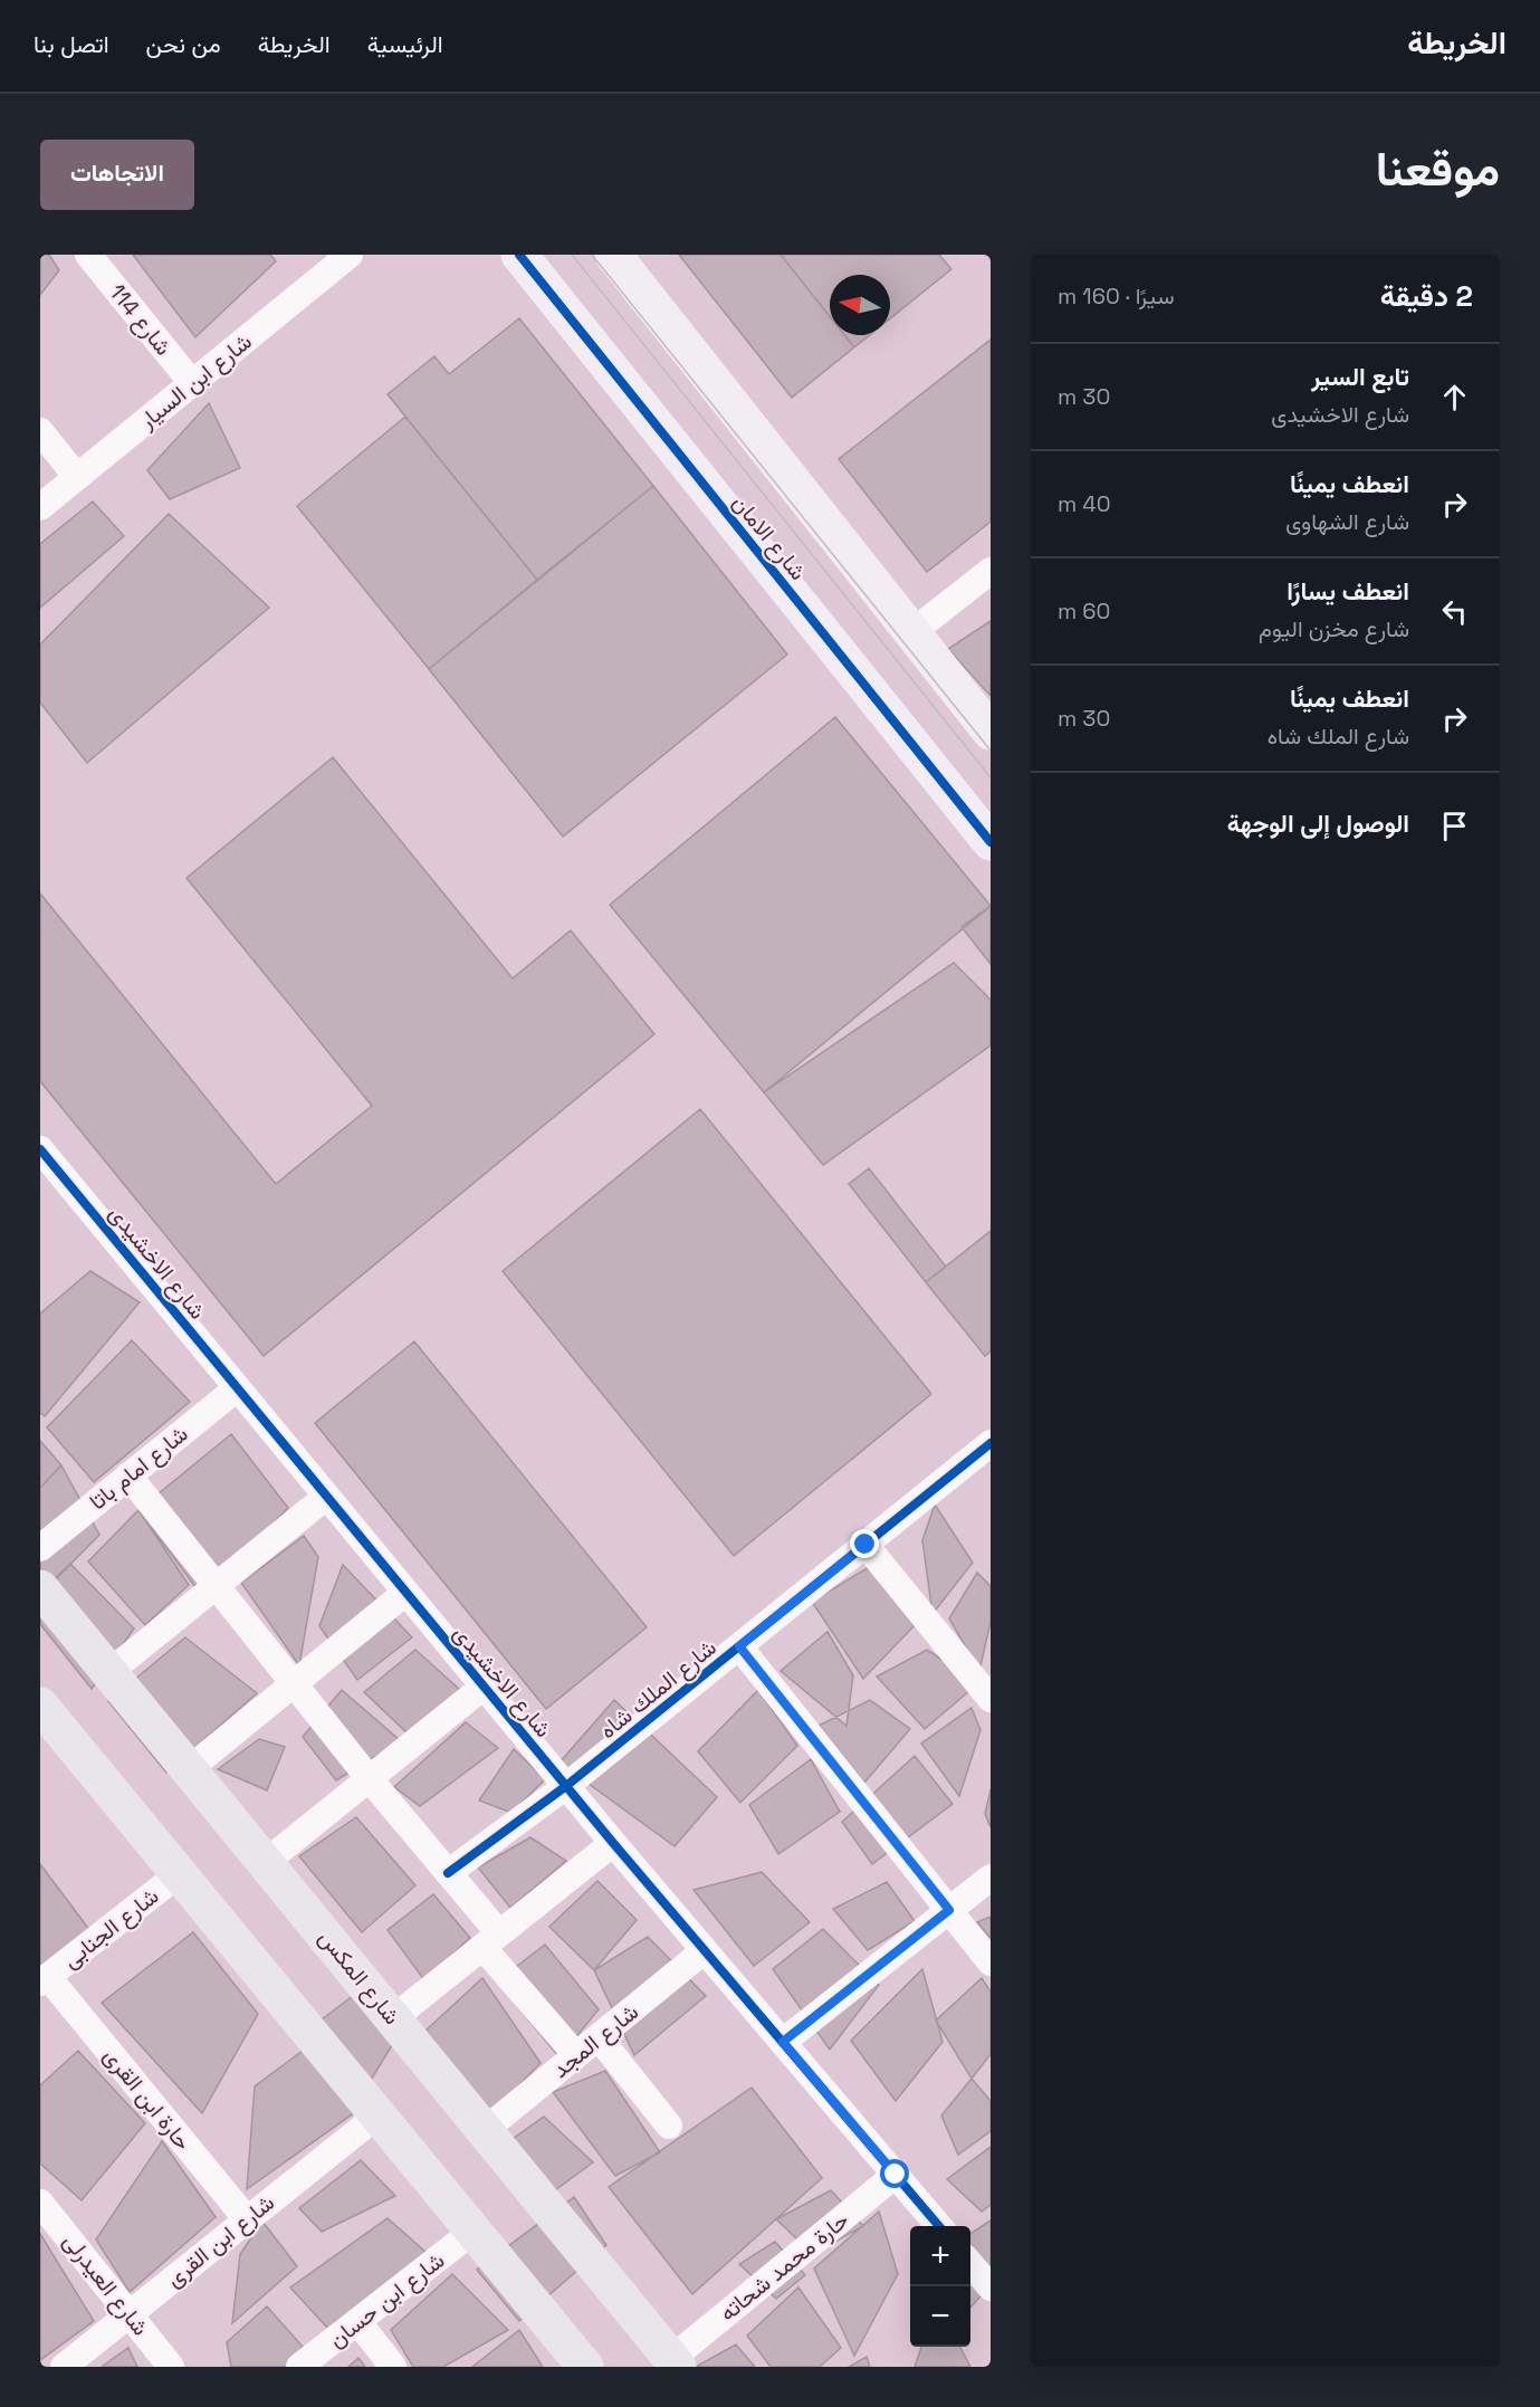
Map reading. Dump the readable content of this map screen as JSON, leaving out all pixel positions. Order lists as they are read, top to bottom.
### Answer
{
  "streets": {
    "main road": ["شارع المكس"],
    "street": [
      "شارع 114",
      "شارع ابن السيار",
      "شارع الامان",
      "شارع الاخشيدى",
      "شارع امام باتا",
      "شارع الملك شاه",
      "شارع الجنابى",
      "شارع المجد",
      "حارة ابن القرى",
      "شارع ابن القرى",
      "حارة محمد شحاته",
      "شارع العيدرلى",
      "شارع ابن حسان"
    ]
  },
  "crossings": [
    ["شارع 114", "شارع ابن السيار"],
    ["شارع الاخشيدى", "شارع امام باتا"],
    ["شارع الاخشيدى", "شارع الملك شاه"],
    ["شارع الاخشيدى", "شارع المجد"],
    ["شارع الاخشيدى", "حارة محمد شحاته"],
    ["شارع الجنابى", "حارة ابن القرى"],
    ["شارع المكس", "شارع المجد"],
    ["شارع المكس", "حارة محمد شحاته"],
    ["حارة ابن القرى", "شارع ابن القرى"],
    ["شارع ابن القرى", "شارع العيدرلى"]
  ],
  "north": "left",
  "page": {
    "header": "الخريطة",
    "nav": [
      "الرئيسية",
      "الخريطة",
      "من نحن",
      "اتصل بنا"
    ],
    "title": "موقعنا",
    "buttons": "الاتجاهات",
    "heading": ["2 دقيقة", "سيرًا · 160 m"],
    "list": [
      ["تابع السير", "شارع الاخشيدى", "30 m"],
      ["انعطف يمينًا", "شارع الشهاوى", "40 m"],
      ["انعطف يسارًا", "شارع مخزن اليوم", "60 m"],
      ["انعطف يمينًا", "شارع الملك شاه", "30 m"],
      "الوصول إلى الوجهة"
    ],
    "map_buttons": ["+", "−"]
  }
}
